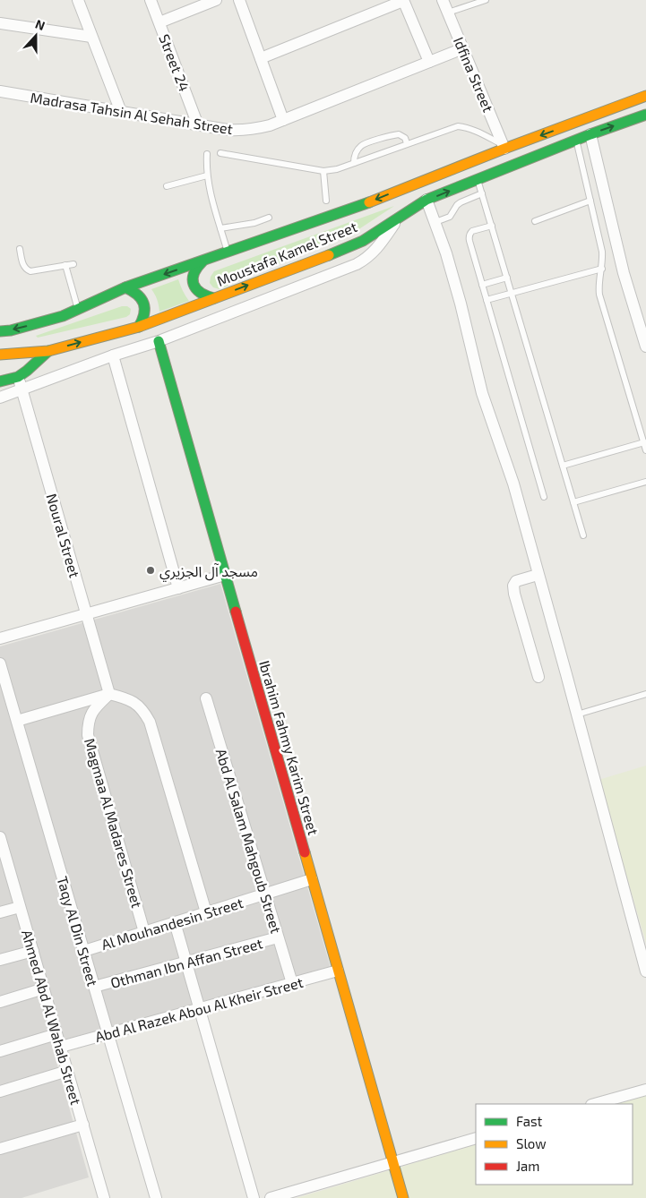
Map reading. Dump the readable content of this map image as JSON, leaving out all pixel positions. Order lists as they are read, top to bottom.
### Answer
{
  "streets": {
    "main road": ["Moustafa Kamel Street", "Ibrahim Fahmy Karim Street"],
    "street": [
      "Street 24",
      "Idfina Street",
      "Madrasa Tahsin Al Sehah Street",
      "Noural Street",
      "Magmaa Al Madares Street",
      "Abd Al Salam Mahgoub Street",
      "Al Mouhandesin Street",
      "Taqy Al Din Street",
      "Othman Ibn Affan Street",
      "Abd Al Razek Abou Al Kheir Street",
      "Ahmed Abd Al Wahab Street"
    ]
  },
  "crossings": [
    ["Street 24", "Madrasa Tahsin Al Sehah Street"],
    ["Idfina Street", "Madrasa Tahsin Al Sehah Street"],
    ["Idfina Street", "Moustafa Kamel Street"],
    ["Noural Street", "Magmaa Al Madares Street"],
    ["Ibrahim Fahmy Karim Street", "Al Mouhandesin Street"],
    ["Ibrahim Fahmy Karim Street", "Abd Al Razek Abou Al Kheir Street"],
    ["Magmaa Al Madares Street", "Al Mouhandesin Street"],
    ["Abd Al Salam Mahgoub Street", "Al Mouhandesin Street"],
    ["Abd Al Salam Mahgoub Street", "Othman Ibn Affan Street"],
    ["Abd Al Salam Mahgoub Street", "Abd Al Razek Abou Al Kheir Street"],
    ["Al Mouhandesin Street", "Taqy Al Din Street"],
    ["Taqy Al Din Street", "Othman Ibn Affan Street"],
    ["Taqy Al Din Street", "Abd Al Razek Abou Al Kheir Street"],
    ["Abd Al Razek Abou Al Kheir Street", "Ahmed Abd Al Wahab Street"]
  ],
  "places": ["مسجد آل الجزيري"],
  "legend": ["Fast", "Slow", "Jam"],
  "north": "top"
}
